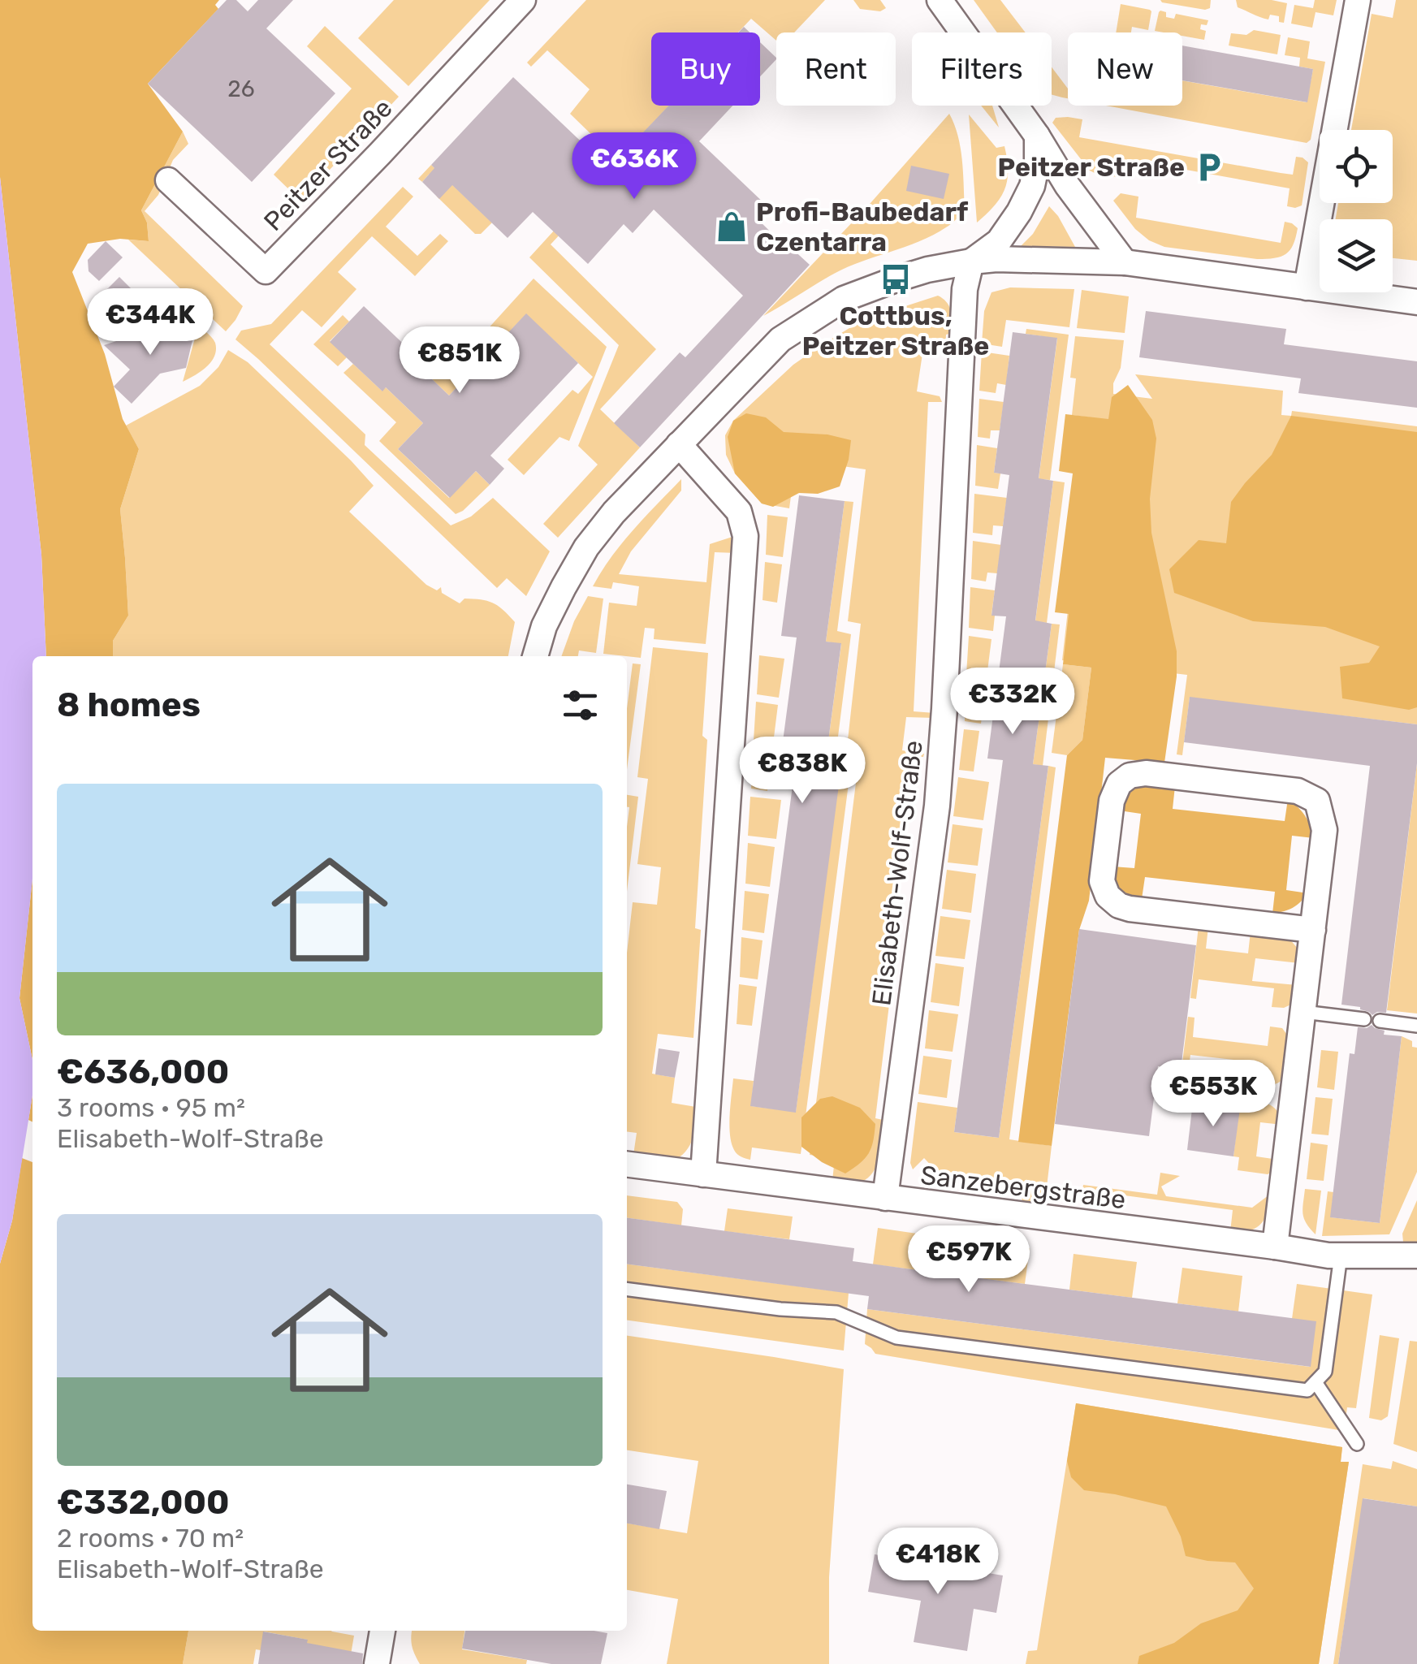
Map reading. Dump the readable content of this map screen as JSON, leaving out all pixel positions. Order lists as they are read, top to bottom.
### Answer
{
  "streets": {
    "street": ["Peitzer Straße", "Elisabeth-Wolf-Straße", "Sanzebergstraße"]
  },
  "crossings": [
    ["Elisabeth-Wolf-Straße", "Sanzebergstraße"]
  ],
  "places": {
    "parking": ["Peitzer Straße"],
    "shop": ["Profi-Baubedarf Czentarra"],
    "bus stop": ["Cottbus, Peitzer Straße"]
  },
  "house_numbers": ["26"],
  "page": {
    "chip": [
      "Buy",
      "Rent",
      "Filters",
      "New"
    ],
    "price": [
      "€636K",
      "€344K",
      "€851K",
      "€332K",
      "€838K",
      "€553K",
      "€597K",
      "€418K"
    ],
    "heading": "8 homes",
    "list": [
      {
        "name": "€636,000",
        "note": "3 rooms · 95 m² · Elisabeth-Wolf-Straße"
      },
      {
        "name": "€332,000",
        "note": "2 rooms · 70 m² · Elisabeth-Wolf-Straße"
      }
    ]
  }
}
